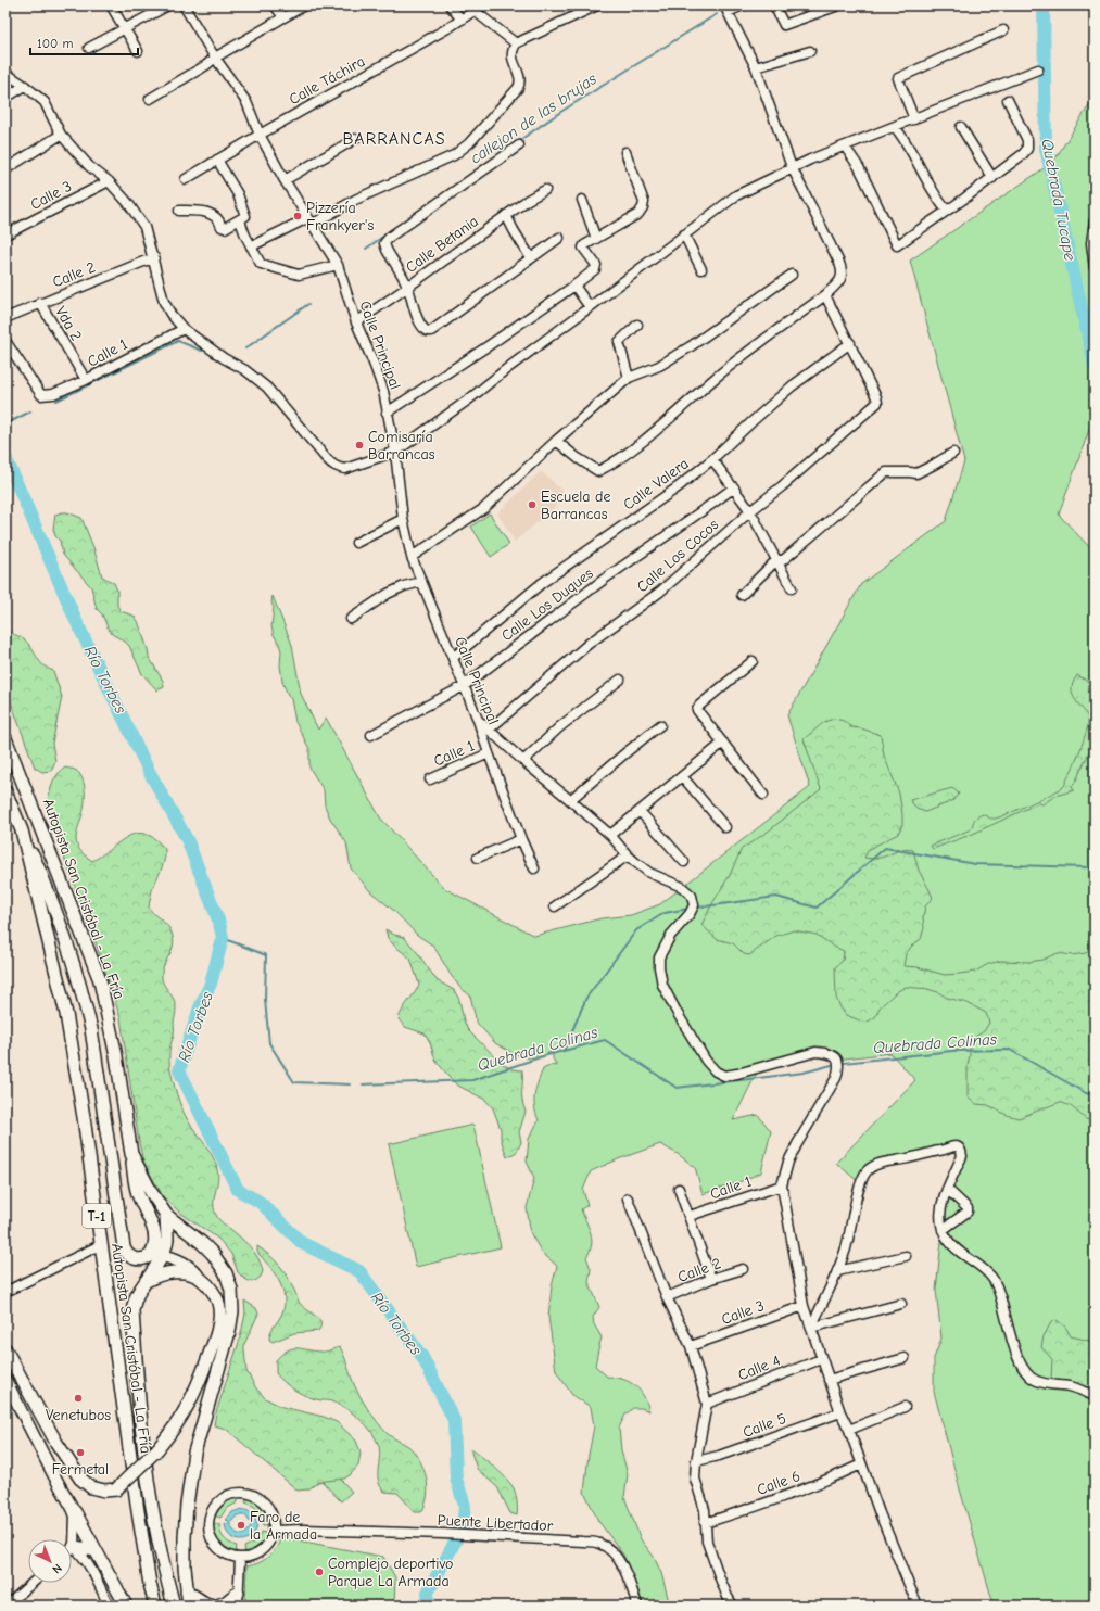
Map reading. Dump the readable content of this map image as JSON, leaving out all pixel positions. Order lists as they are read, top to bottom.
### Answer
{
  "streets": {
    "highway": ["Autopista San Cristóbal - La Fría", "T-1"],
    "street": [
      "Calle Táchira",
      "Calle 3",
      "Calle Betania",
      "Calle 2",
      "Vda 2",
      "Calle Principal",
      "Calle 1",
      "Calle Valera",
      "Calle Los Cocos",
      "Calle Los Duques",
      "Calle 4",
      "Calle 5",
      "Calle 6",
      "Puente Libertador"
    ]
  },
  "crossings": [
    ["Calle Táchira", "Calle Principal"],
    ["Calle Betania", "Calle Principal"],
    ["Calle 2", "Vda 2"],
    ["Vda 2", "Calle 1"],
    ["Calle Principal", "Calle 1"],
    ["Calle Principal", "Calle Valera"],
    ["Calle Principal", "Calle Los Duques"],
    ["Calle Valera", "Calle Los Cocos"]
  ],
  "districts": ["BARRANCAS"],
  "water": [
    "callejon de las brujas",
    "Quebrada Tucape",
    "Río Torbes",
    "Quebrada Colinas"
  ],
  "places": [
    "Pizzería Frankyer's",
    "Comisaría Barrancas",
    "Escuela de Barrancas",
    "Venetubos",
    "Fermetal",
    "Faro de la Armada",
    "Complejo deportivo Parque La Armada"
  ],
  "scale_bar": "100 m",
  "north": "bottom right"
}
